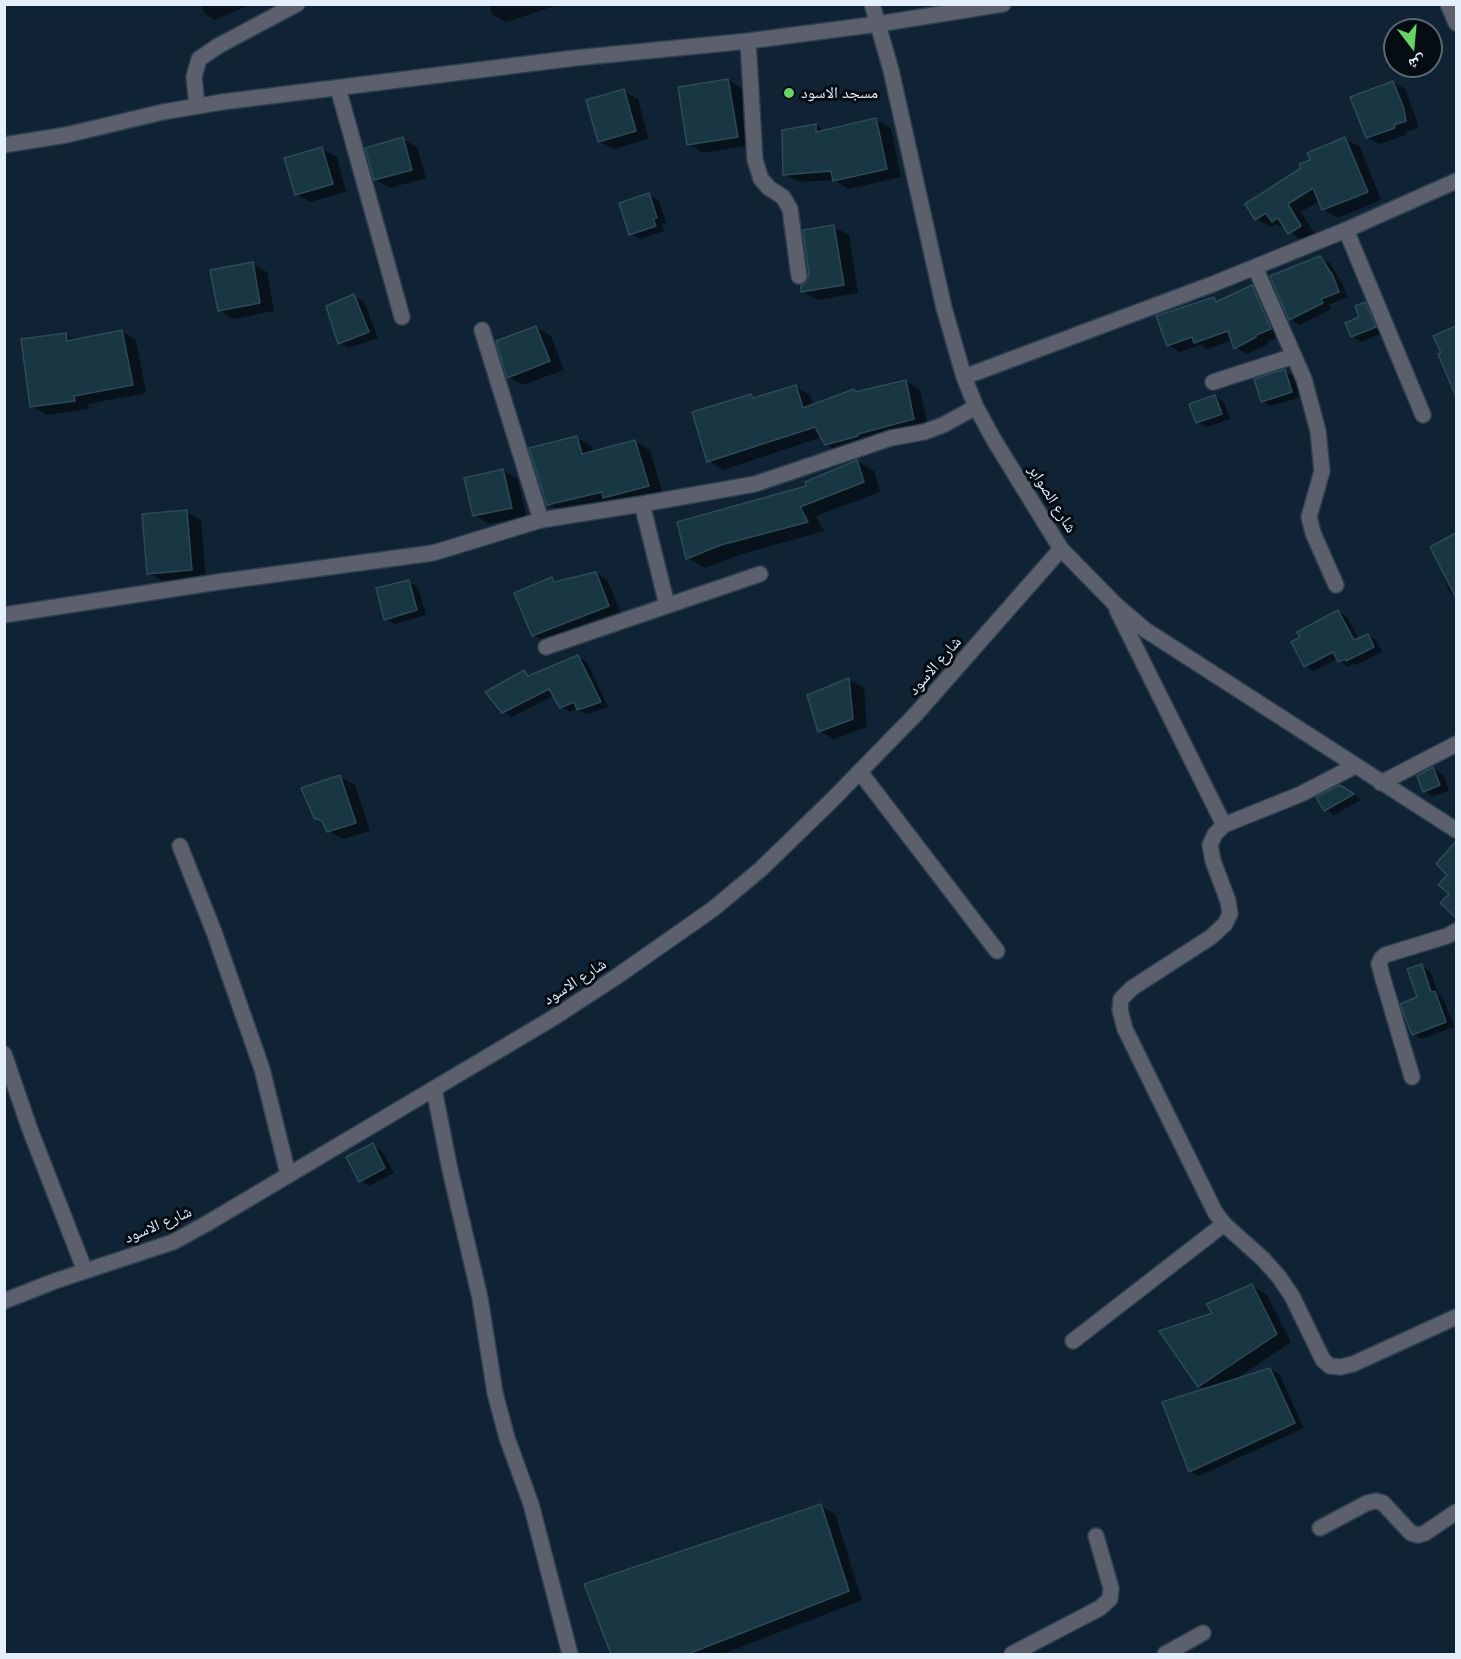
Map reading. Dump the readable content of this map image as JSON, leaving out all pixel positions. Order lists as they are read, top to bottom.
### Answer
{
  "streets": {
    "street": ["شارع الصوابر", "شارع الاسود"]
  },
  "crossings": [
    ["شارع الصوابر", "شارع الاسود"]
  ],
  "places": ["مسجد الاسود"],
  "north": "bottom"
}
